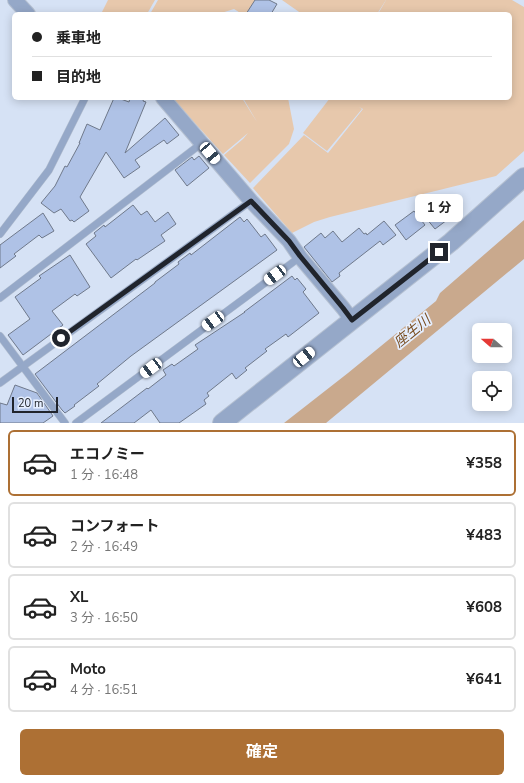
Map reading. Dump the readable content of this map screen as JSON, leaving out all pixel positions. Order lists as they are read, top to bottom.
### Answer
{
  "water": ["座生川"],
  "scale_bar": "20 m",
  "north": "left",
  "page": {
    "banner": ["乗車地", "目的地"],
    "bubble": "1 分",
    "scale": "20 m",
    "list": [
      {
        "name": "エコノミー",
        "note": "1 分 · 16:48",
        "value": "¥358"
      },
      {
        "name": "コンフォート",
        "note": "2 分 · 16:49",
        "value": "¥483"
      },
      {
        "name": "XL",
        "note": "3 分 · 16:50",
        "value": "¥608"
      },
      {
        "name": "Moto",
        "note": "4 分 · 16:51",
        "value": "¥641"
      }
    ],
    "buttons": "確定"
  }
}
